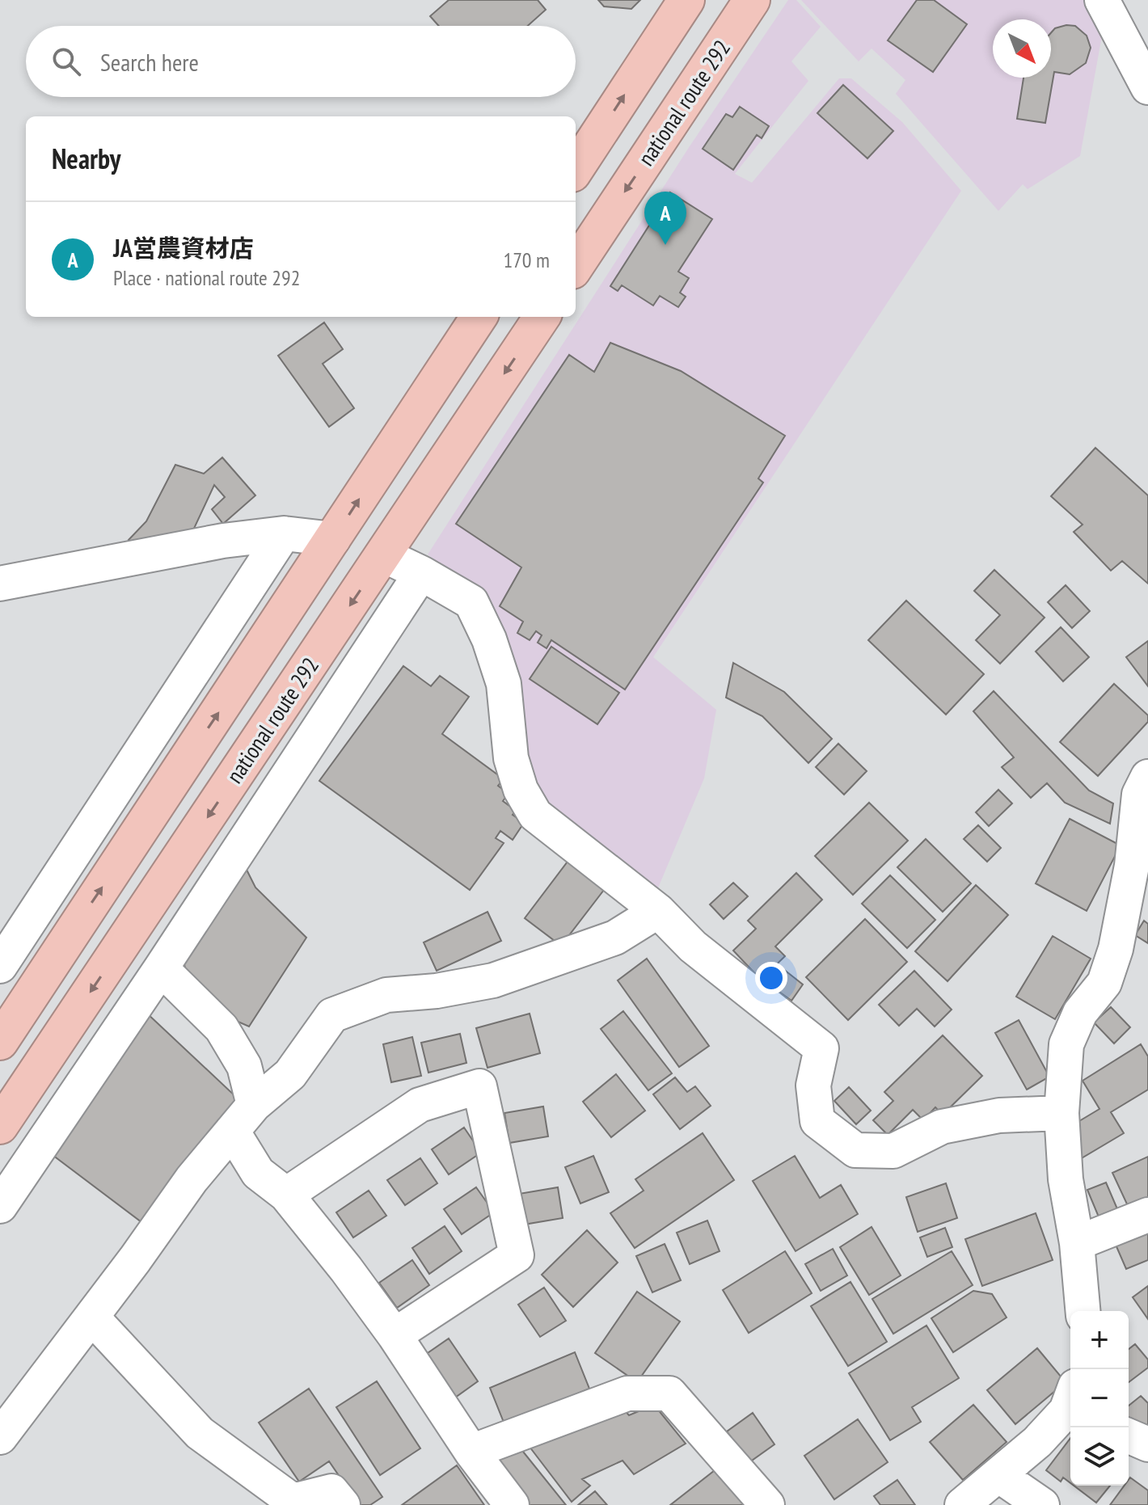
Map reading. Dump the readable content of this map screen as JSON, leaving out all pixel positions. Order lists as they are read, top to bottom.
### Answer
{
  "streets": {
    "highway": ["national route 292"]
  },
  "north": "bottom right",
  "page": {
    "search": "Search here",
    "heading": "Nearby",
    "pins": "A",
    "list": [
      {
        "mark": "A",
        "name": "JA営農資材店",
        "note": "Place · national route 292",
        "value": "170 m"
      }
    ],
    "map_buttons": ["+", "−"]
  }
}
